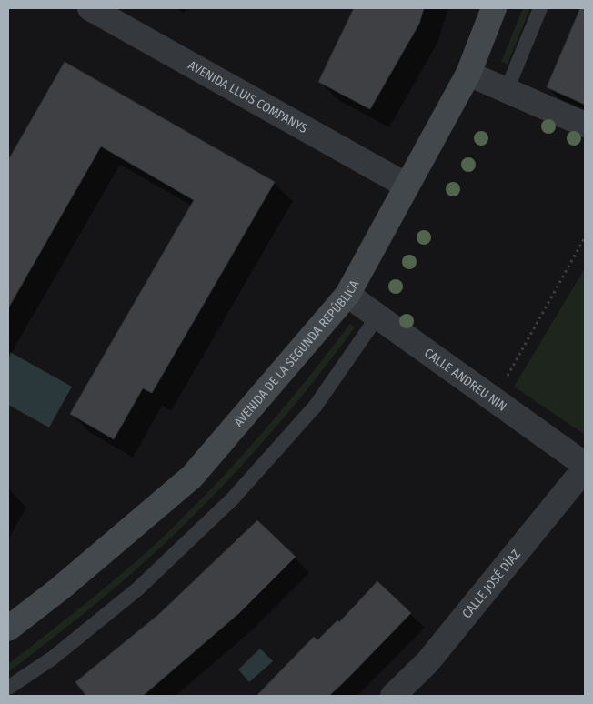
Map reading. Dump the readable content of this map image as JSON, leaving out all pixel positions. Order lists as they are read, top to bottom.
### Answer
{
  "streets": {
    "street": [
      "AVENIDA LLUIS COMPANYS",
      "AVENIDA DE LA SEGUNDA REPÚBLICA",
      "CALLE ANDREU NIN",
      "CALLE JOSÉ DÍAZ"
    ]
  },
  "crossings": [
    ["AVENIDA LLUIS COMPANYS", "AVENIDA DE LA SEGUNDA REPÚBLICA"],
    ["AVENIDA DE LA SEGUNDA REPÚBLICA", "CALLE ANDREU NIN"],
    ["CALLE ANDREU NIN", "CALLE JOSÉ DÍAZ"]
  ]
}
